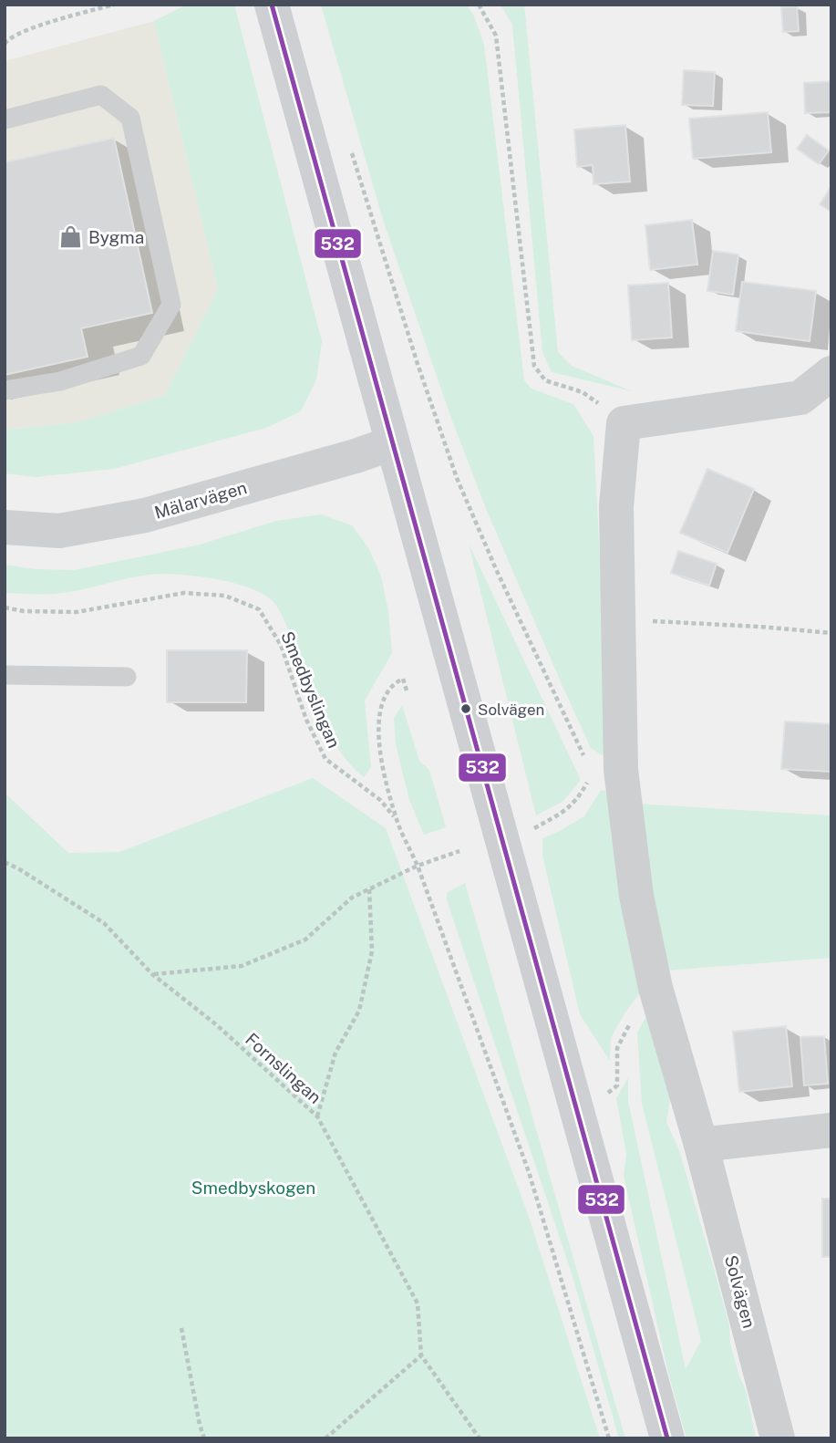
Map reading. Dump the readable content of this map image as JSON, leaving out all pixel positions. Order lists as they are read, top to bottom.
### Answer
{
  "streets": {
    "street": ["Mälarvägen", "Solvägen"],
    "path": ["Smedbyslingan", "Fornslingan"]
  },
  "parks": ["Smedbyskogen"],
  "places": {
    "shop": ["Bygma"],
    "other": ["Solvägen"]
  },
  "lines": ["transit line 532"]
}
